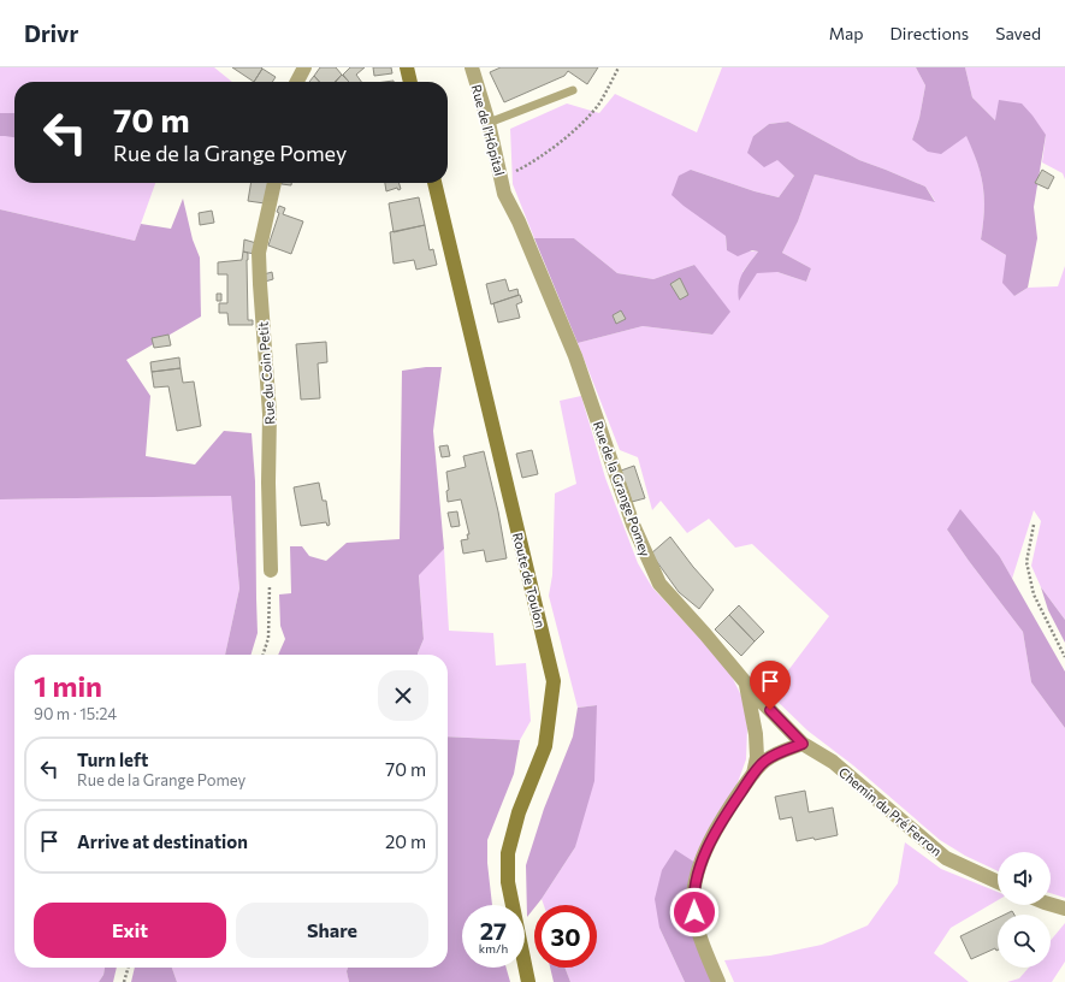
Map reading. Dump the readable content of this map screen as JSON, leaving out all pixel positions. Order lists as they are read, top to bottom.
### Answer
{
  "streets": {
    "main road": ["Route de Toulon"],
    "street": [
      "Rue de l'Hôpital",
      "Rue du Coin Petit",
      "Rue de la Grange Pomey",
      "Chemin du Pré Ferron"
    ]
  },
  "crossings": [
    ["Rue de l'Hôpital", "Rue de la Grange Pomey"],
    ["Rue de la Grange Pomey", "Chemin du Pré Ferron"]
  ],
  "page": {
    "header": "Drivr",
    "nav": ["Map", "Directions", "Saved"],
    "turn": ["70 m", "Rue de la Grange Pomey"],
    "heading": ["1 min", "90 m · 15:24"],
    "list": [
      {
        "name": "Turn left",
        "note": "Rue de la Grange Pomey",
        "value": "70 m"
      },
      {
        "name": "Arrive at destination",
        "value": "20 m"
      }
    ],
    "buttons": ["Exit", "Share"],
    "speed": "27 km/h",
    "limit": "30"
  }
}
